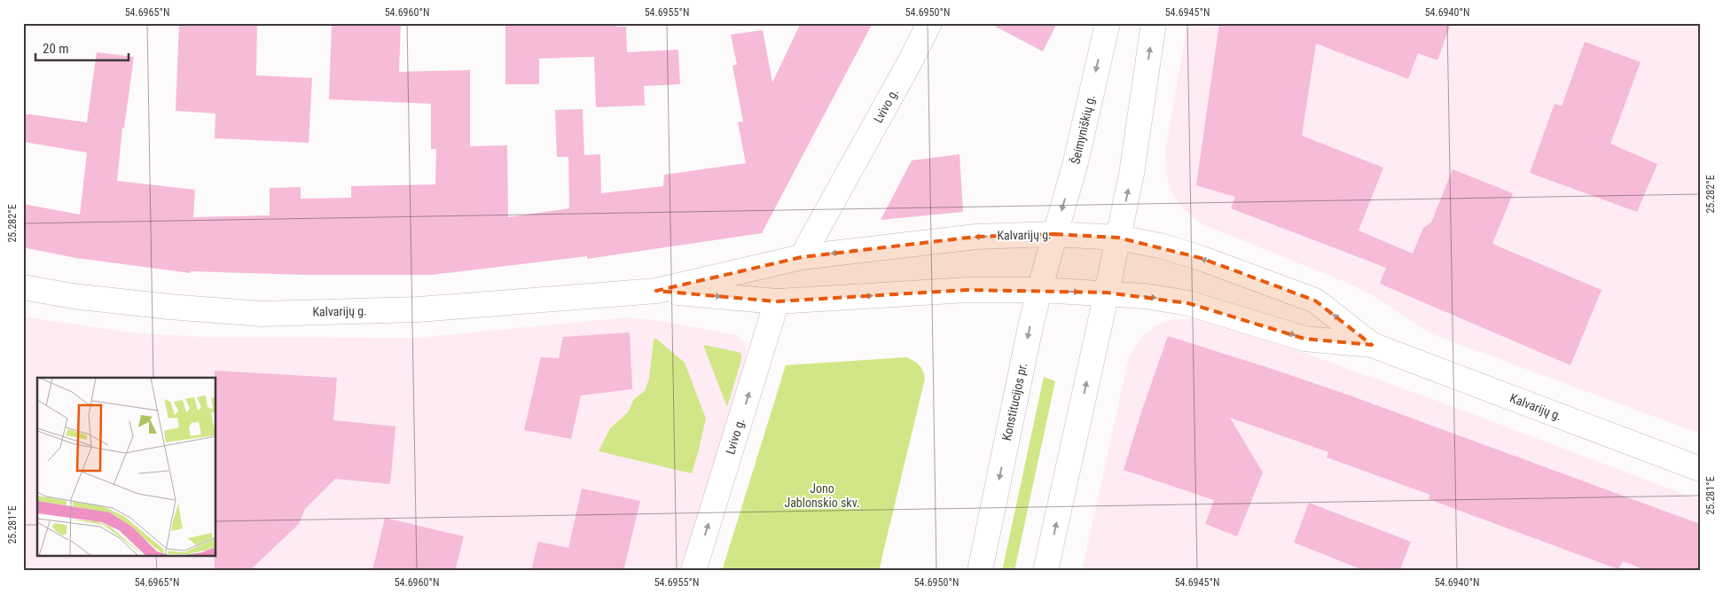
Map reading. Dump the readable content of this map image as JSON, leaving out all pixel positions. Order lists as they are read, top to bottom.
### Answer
{
  "streets": {
    "main road": [
      "Lvivo g.",
      "Šeimyniškių g.",
      "Kalvarijų g.",
      "Konstitucijos pr."
    ]
  },
  "crossings": [
    ["Lvivo g.", "Kalvarijų g."],
    ["Šeimyniškių g.", "Kalvarijų g."],
    ["Šeimyniškių g.", "Konstitucijos pr."],
    ["Kalvarijų g.", "Konstitucijos pr."]
  ],
  "one_way": ["Lvivo g."],
  "parks": ["Jono Jablonskio skv."],
  "scale_bar": "20 m",
  "coordinates": [
    "54.6965°N",
    "54.6960°N",
    "54.6955°N",
    "54.6950°N",
    "54.6945°N",
    "54.6940°N",
    "25.282°E",
    "25.281°E"
  ]
}
